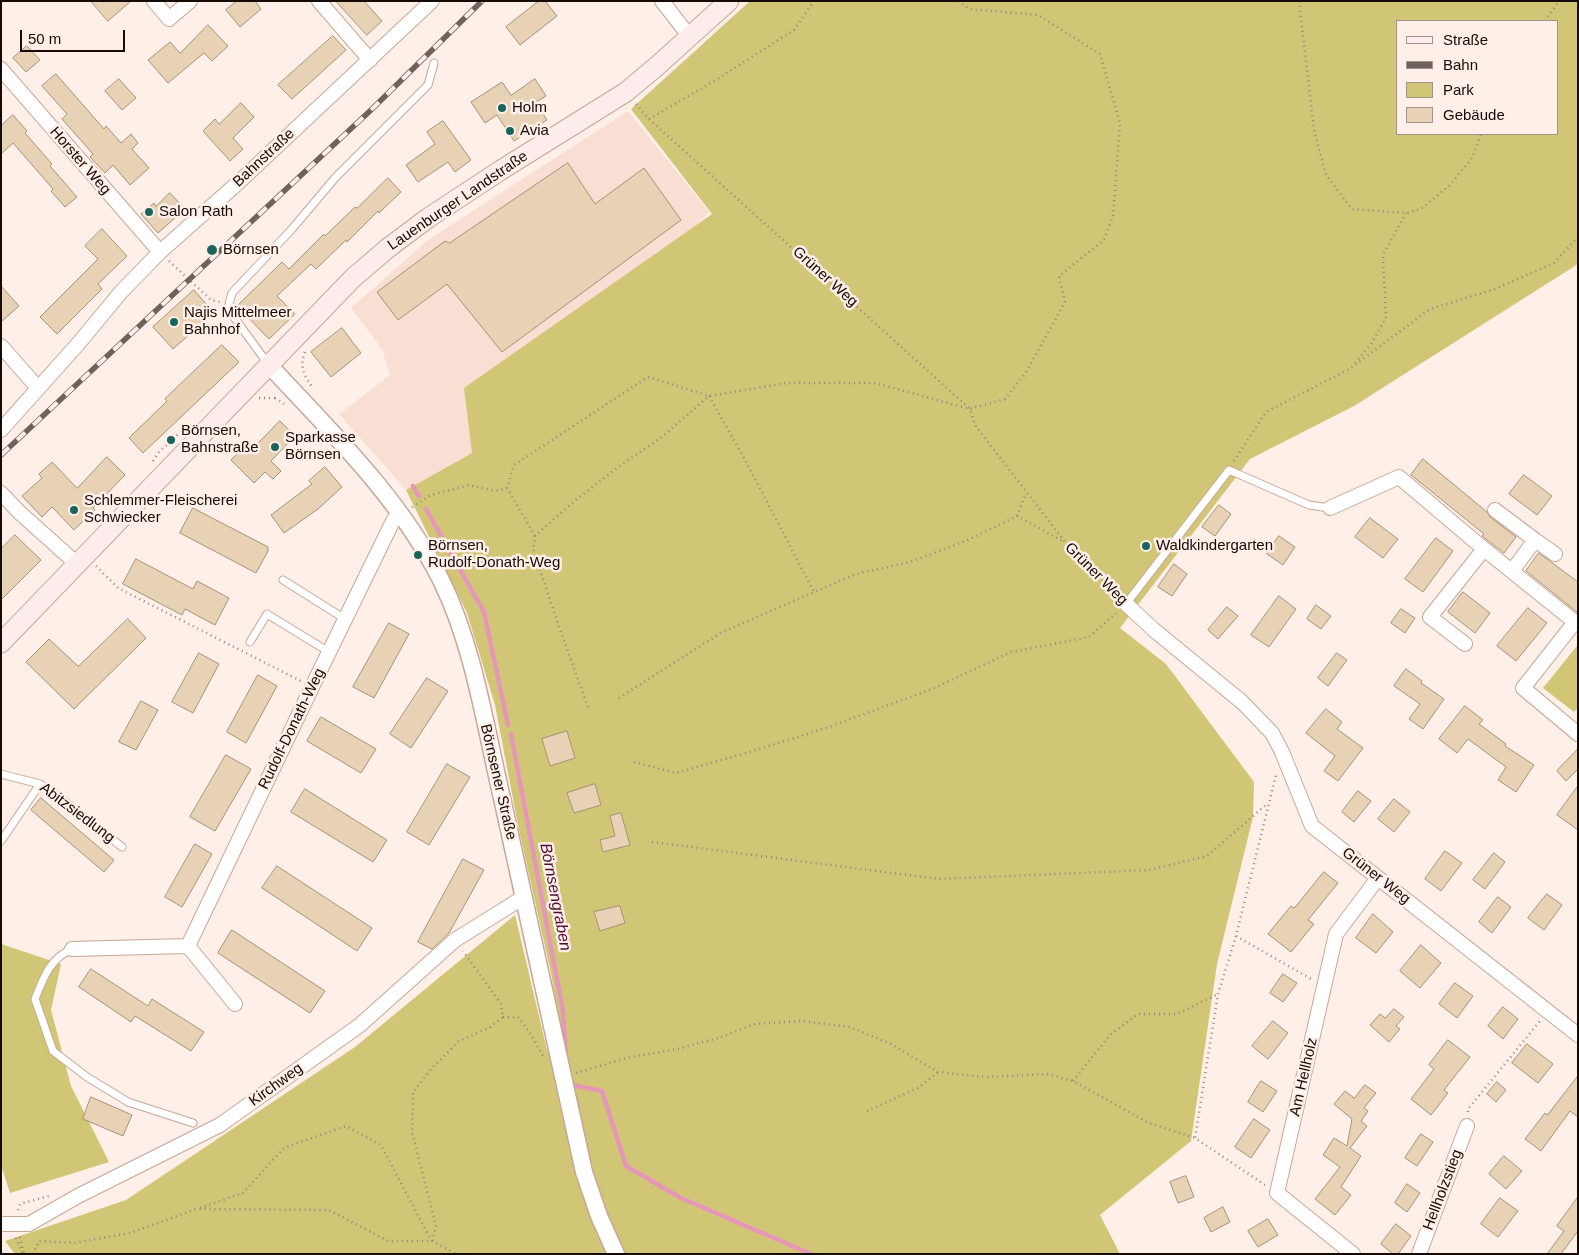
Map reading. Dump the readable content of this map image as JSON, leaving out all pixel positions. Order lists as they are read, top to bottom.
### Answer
{
  "streets": {
    "main road": ["Lauenburger Landstraße"],
    "street": [
      "Bahnstraße",
      "Horster Weg",
      "Grüner Weg",
      "Rudolf-Donath-Weg",
      "Börnsener Straße",
      "Am Hellholz",
      "Kirchweg",
      "Hellholzstieg"
    ],
    "lane": ["Abitzsiedlung"]
  },
  "crossings": [
    ["Bahnstraße", "Horster Weg"],
    ["Lauenburger Landstraße", "Grüner Weg"],
    ["Lauenburger Landstraße", "Börnsener Straße"],
    ["Grüner Weg", "Am Hellholz"],
    ["Rudolf-Donath-Weg", "Börnsener Straße"],
    ["Börnsener Straße", "Kirchweg"]
  ],
  "water": ["Börnsengraben"],
  "places": [
    "Holm",
    "Avia",
    "Salon Rath",
    "Börnsen",
    "Najis Mittelmeer Bahnhof",
    "Börnsen, Bahnstraße",
    "Sparkasse Börnsen",
    "Schlemmer-Fleischerei Schwiecker",
    "Waldkindergarten",
    "Börnsen, Rudolf-Donath-Weg"
  ],
  "legend": [
    "Straße",
    "Bahn",
    "Park",
    "Gebäude"
  ],
  "scale_bar": "50 m"
}
